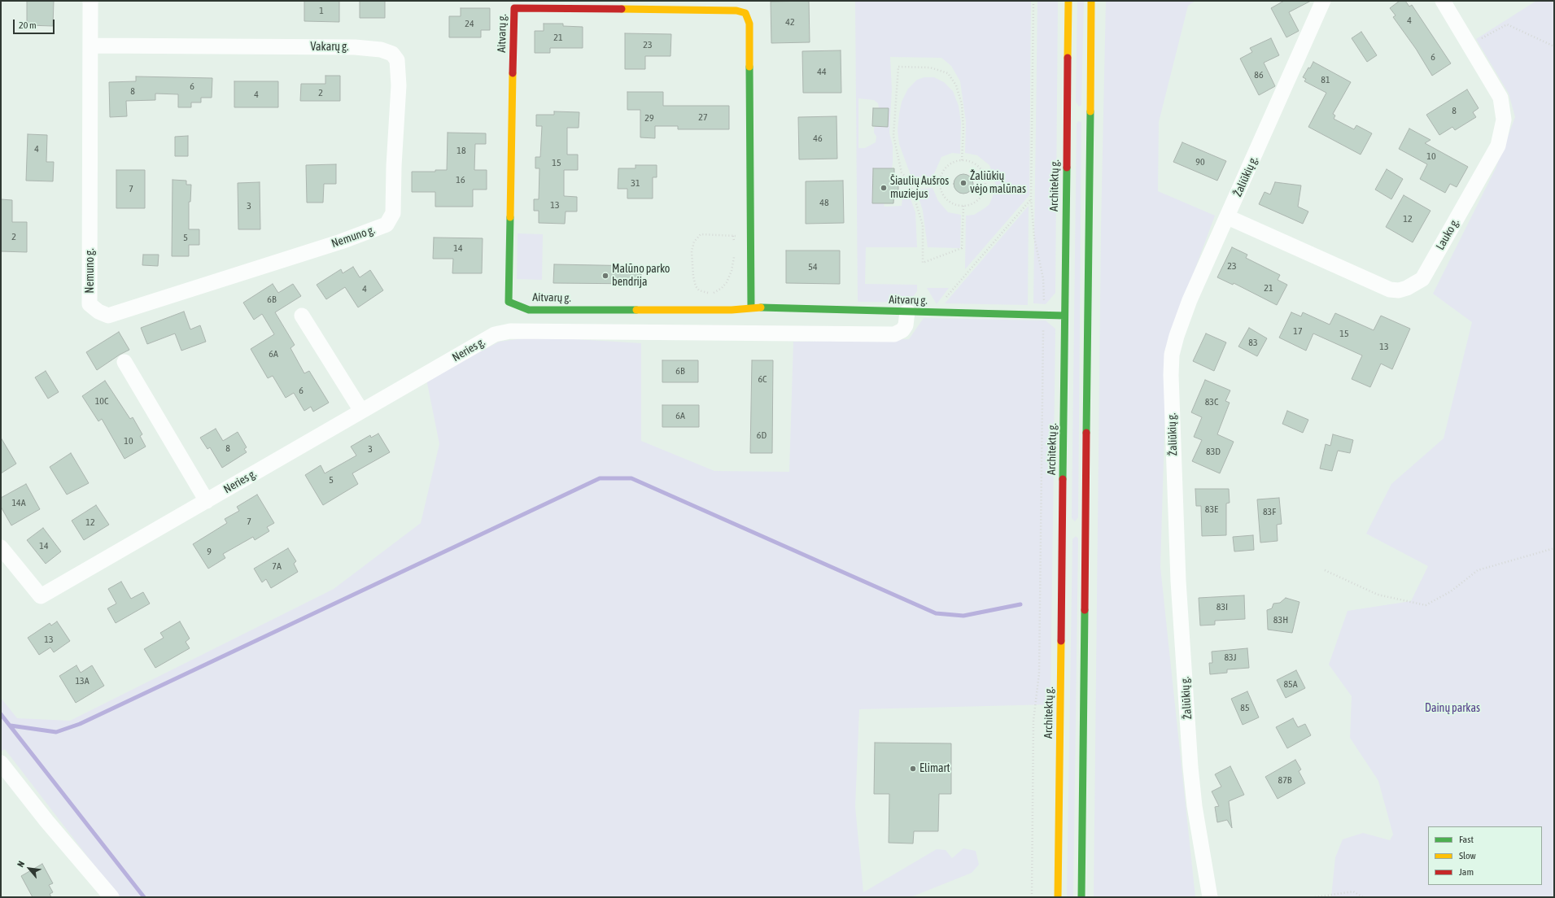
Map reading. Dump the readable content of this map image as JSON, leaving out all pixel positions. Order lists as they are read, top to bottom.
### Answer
{
  "streets": {
    "main road": ["Aitvarų g.", "Architektų g."],
    "street": [
      "Vakarų g.",
      "Žaliūkių g.",
      "Lauko g.",
      "Nemuno g.",
      "Neries g."
    ]
  },
  "crossings": [
    ["Aitvarų g.", "Architektų g."],
    ["Aitvarų g.", "Neries g."],
    ["Vakarų g.", "Nemuno g."],
    ["Žaliūkių g.", "Lauko g."]
  ],
  "parks": ["Dainų parkas"],
  "places": [
    "Žaliūkių vėjo malūnas",
    "Šiaulių Aušros muziejus",
    "Malūno parko bendrija",
    "Elimart"
  ],
  "house_numbers": [
    "1",
    "4",
    "42",
    "24",
    "21",
    "23",
    "6",
    "44",
    "86",
    "81",
    "6",
    "8",
    "2",
    "4",
    "8",
    "27",
    "29",
    "46",
    "4",
    "18",
    "10",
    "90",
    "15",
    "16",
    "31",
    "7",
    "48",
    "13",
    "3",
    "12",
    "2",
    "5",
    "14",
    "23",
    "54",
    "21",
    "4",
    "6B",
    "17",
    "15",
    "83",
    "13",
    "6A",
    "6B",
    "6C",
    "6",
    "10C",
    "83C",
    "6A",
    "6D",
    "10",
    "8",
    "3",
    "83D",
    "5",
    "14A",
    "83E",
    "83F",
    "7",
    "12",
    "14",
    "9",
    "7A",
    "83I",
    "83H",
    "13",
    "83J",
    "13A",
    "85A",
    "85",
    "87B"
  ],
  "legend": ["Fast", "Slow", "Jam"],
  "scale_bar": "20 m",
  "north": "top left"
}
